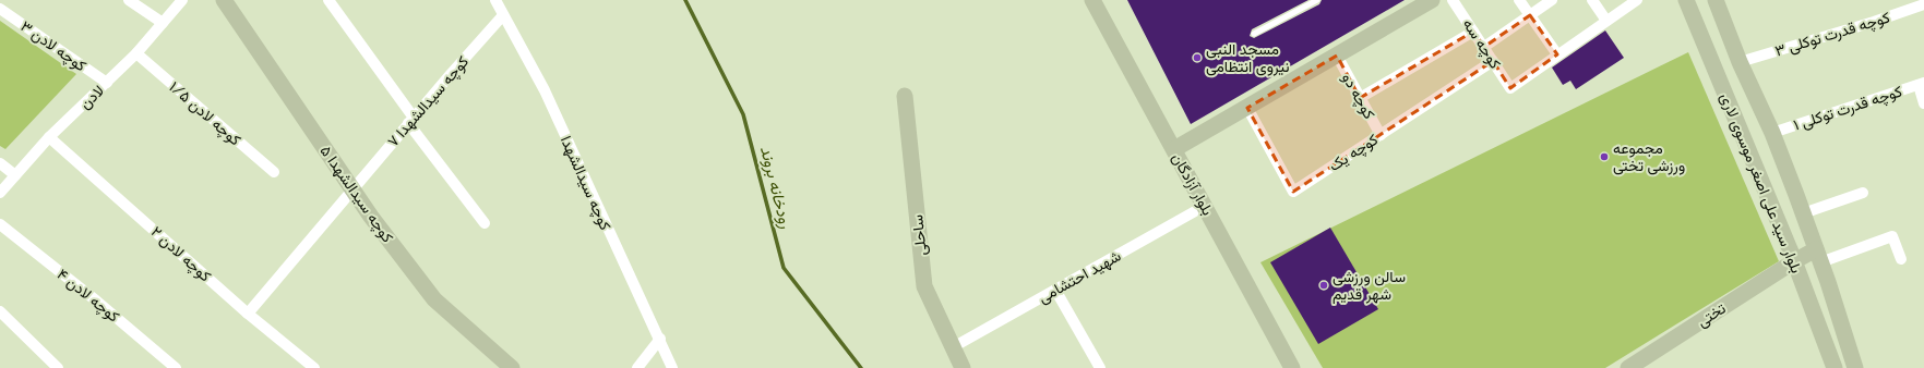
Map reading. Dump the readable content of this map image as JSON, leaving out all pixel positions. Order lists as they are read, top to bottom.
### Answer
{
  "streets": {
    "main road": [
      "بلوار سید علی اصغر موسوی لاری",
      "بلوار آزادگان",
      "کوچه سیدالشهدا ۵",
      "ساحلی",
      "تختی"
    ],
    "street": [
      "کوچه قدرت توکلی ۳",
      "کوچه سه",
      "کوچه لادن ۳",
      "کوچه دو",
      "لادن",
      "کوچه سیدالشهدا ۷",
      "کوچه قدرت توکلی ۱",
      "کوچه لادن ۱/۵",
      "کوچه یک",
      "کوچه سیدالشهدا",
      "کوچه لادن ۲",
      "شهید احتشامی",
      "کوچه لادن ۴"
    ]
  },
  "crossings": [
    ["کوچه قدرت توکلی ۳", "بلوار سید علی اصغر موسوی لاری"],
    ["کوچه سه", "کوچه یک"],
    ["کوچه لادن ۳", "لادن"],
    ["کوچه دو", "کوچه یک"],
    ["لادن", "کوچه لادن ۱/۵"],
    ["لادن", "کوچه لادن ۲"],
    ["کوچه سیدالشهدا ۷", "کوچه سیدالشهدا"],
    ["کوچه سیدالشهدا ۷", "کوچه سیدالشهدا ۵"],
    ["کوچه سیدالشهدا ۷", "کوچه لادن ۲"],
    ["کوچه قدرت توکلی ۱", "بلوار سید علی اصغر موسوی لاری"],
    ["بلوار سید علی اصغر موسوی لاری", "تختی"],
    ["بلوار آزادگان", "شهید احتشامی"],
    ["ساحلی", "شهید احتشامی"]
  ],
  "water": ["رودخانه بروند"],
  "places": ["مسجد النبی نیروی انتظامی", "مجموعه ورزشی تختی", "سالن ورزشی شهر قدیم"]
}
